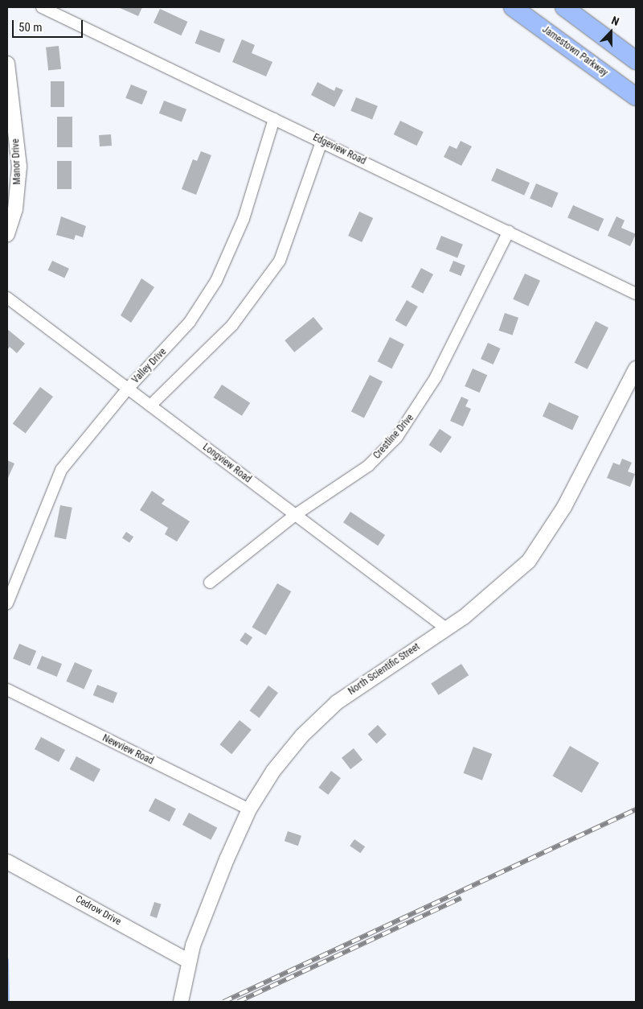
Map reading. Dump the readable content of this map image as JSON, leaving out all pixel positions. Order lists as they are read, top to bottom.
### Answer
{
  "streets": {
    "main road": ["Jamestown Parkway"],
    "street": [
      "Edgeview Road",
      "Manor Drive",
      "Valley Drive",
      "Crestline Drive",
      "Longview Road",
      "North Scientific Street",
      "Newview Road",
      "Cedrow Drive"
    ]
  },
  "crossings": [
    ["Edgeview Road", "Valley Drive"],
    ["Edgeview Road", "Crestline Drive"],
    ["Valley Drive", "Longview Road"],
    ["Crestline Drive", "Longview Road"],
    ["Longview Road", "North Scientific Street"],
    ["North Scientific Street", "Newview Road"],
    ["North Scientific Street", "Cedrow Drive"]
  ],
  "scale_bar": "50 m",
  "north": "top"
}
